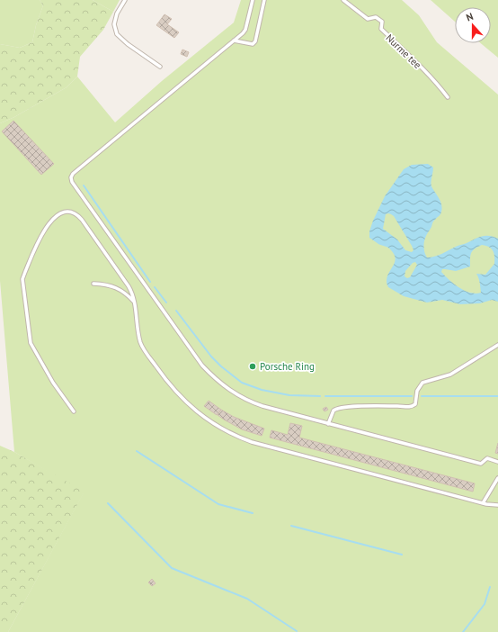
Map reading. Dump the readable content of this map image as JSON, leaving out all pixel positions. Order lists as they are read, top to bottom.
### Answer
{
  "streets": {
    "lane": ["Nurme tee"]
  },
  "places": ["Porsche Ring"],
  "north": "top"
}
